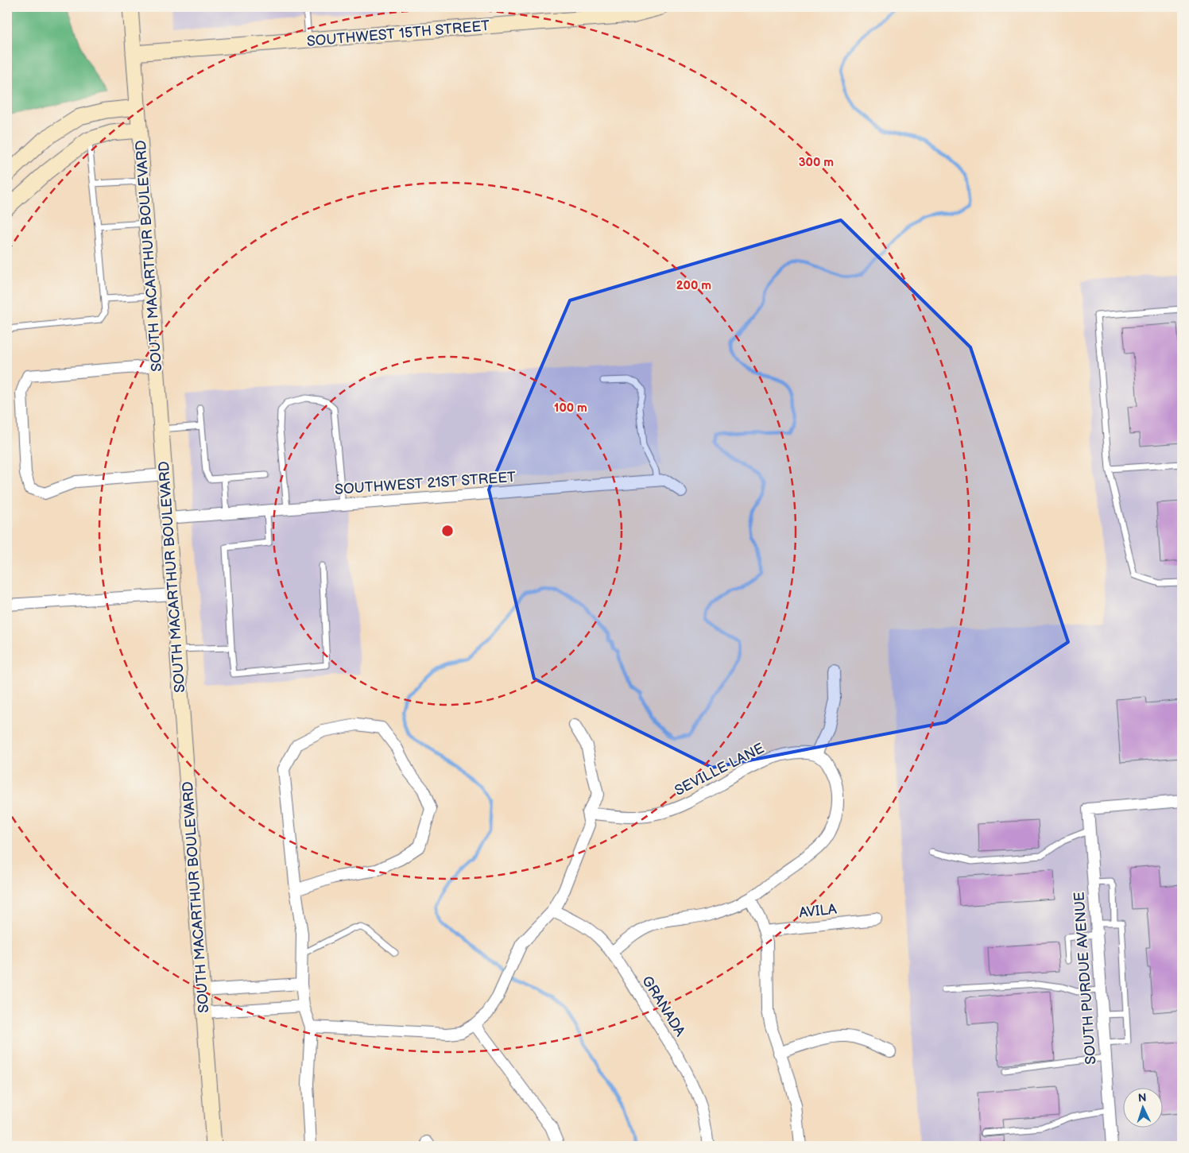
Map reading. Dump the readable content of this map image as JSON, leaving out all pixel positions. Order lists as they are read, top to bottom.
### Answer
{
  "streets": {
    "main road": ["SOUTHWEST 15TH STREET", "SOUTH MACARTHUR BOULEVARD"],
    "street": [
      "SOUTHWEST 21ST STREET",
      "SEVILLE LANE",
      "AVILA",
      "SOUTH PURDUE AVENUE",
      "GRANADA"
    ]
  },
  "crossings": [
    ["SOUTHWEST 15TH STREET", "SOUTH MACARTHUR BOULEVARD"],
    ["SOUTH MACARTHUR BOULEVARD", "SOUTHWEST 21ST STREET"]
  ],
  "north": "top",
  "rings": ["300 m", "200 m", "100 m"]
}
